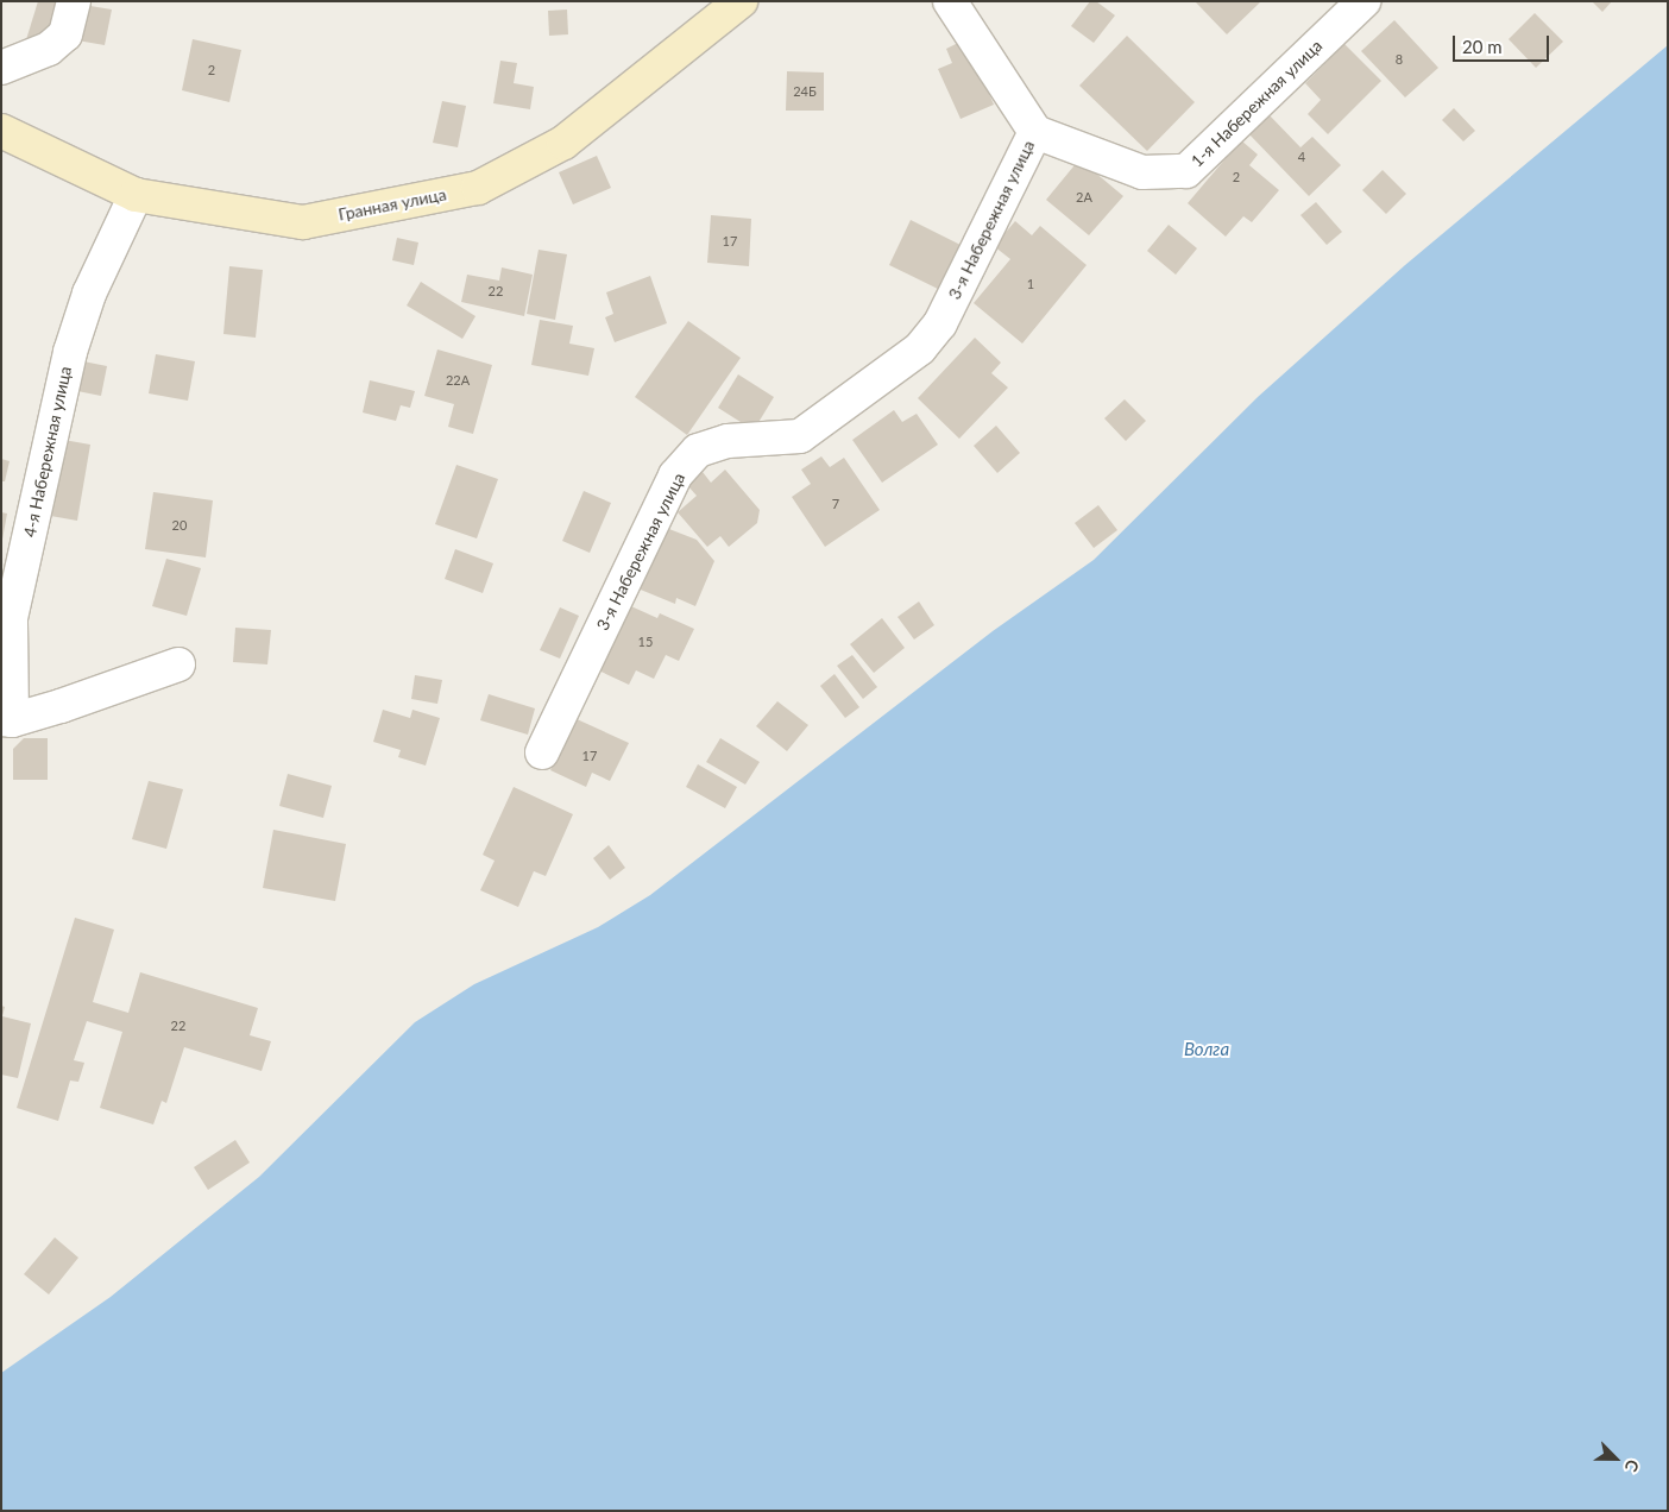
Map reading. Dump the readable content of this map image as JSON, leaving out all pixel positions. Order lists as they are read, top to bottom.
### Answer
{
  "streets": {
    "street": [
      "1-я Набережная улица",
      "Гранная улица",
      "3-я Набережная улица",
      "4-я Набережная улица"
    ]
  },
  "crossings": [
    ["1-я Набережная улица", "3-я Набережная улица"],
    ["Гранная улица", "4-я Набережная улица"]
  ],
  "water": ["Волга"],
  "house_numbers": [
    "8",
    "2",
    "24Б",
    "4",
    "2",
    "2А",
    "17",
    "1",
    "22",
    "22А",
    "7",
    "20",
    "15",
    "17",
    "22"
  ],
  "scale_bar": "20 m",
  "north": "bottom right"
}
